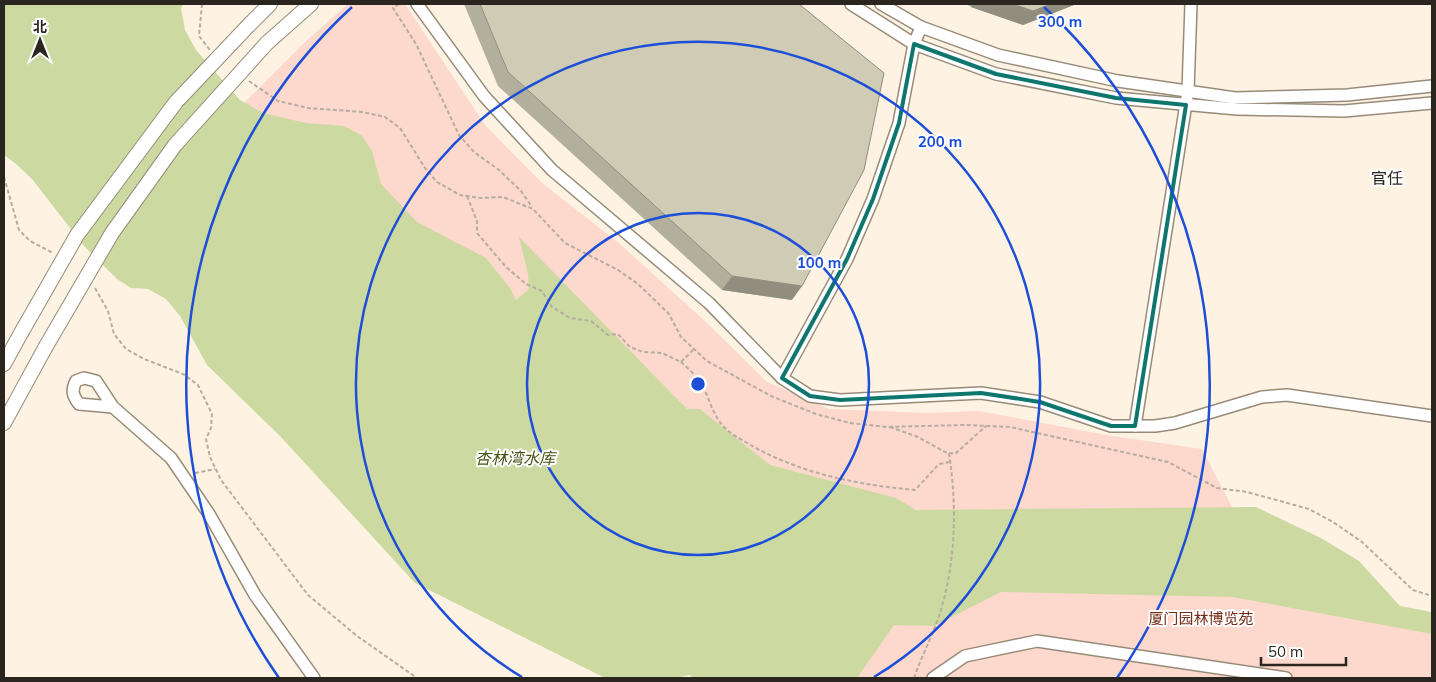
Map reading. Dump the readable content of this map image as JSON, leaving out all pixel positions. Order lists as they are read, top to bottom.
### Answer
{
  "districts": ["官任"],
  "water": ["杏林湾水库"],
  "parks": ["厦门园林博览苑"],
  "scale_bar": "50 m",
  "north": "top",
  "rings": ["300 m", "200 m", "100 m"]
}
